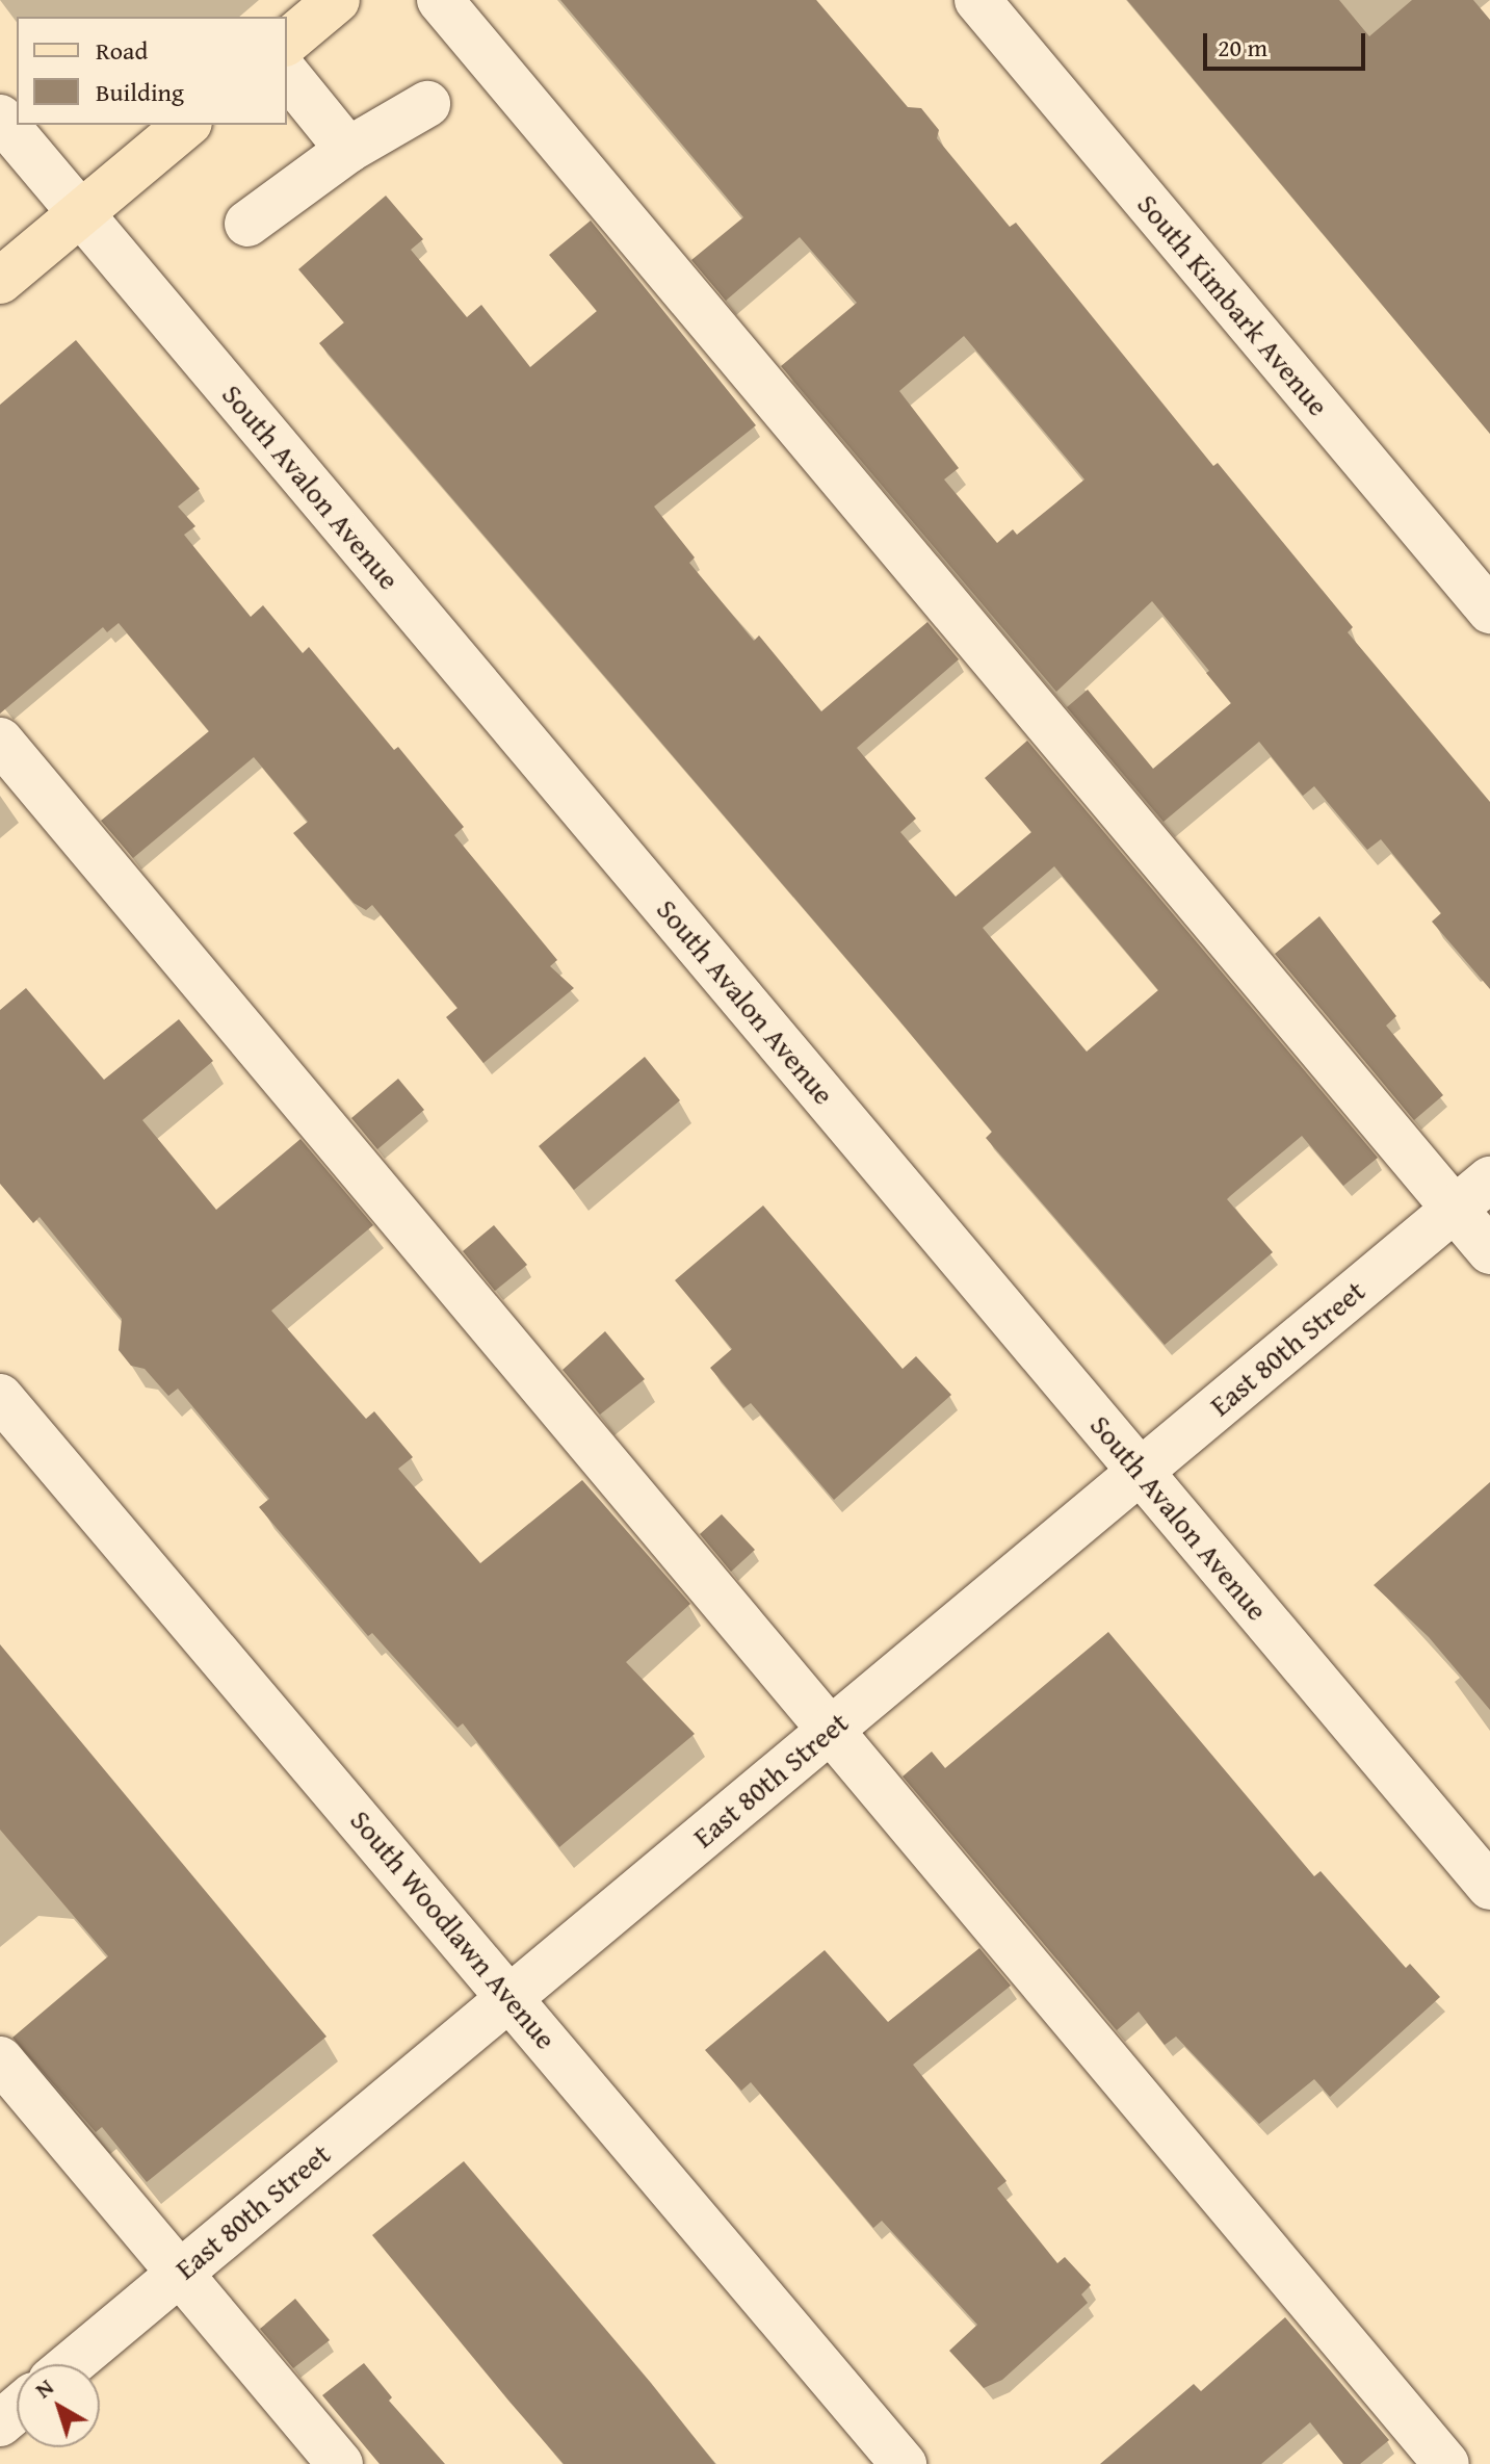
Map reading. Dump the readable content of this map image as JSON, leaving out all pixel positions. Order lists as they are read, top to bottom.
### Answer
{
  "streets": {
    "street": [
      "South Kimbark Avenue",
      "South Avalon Avenue",
      "East 80th Street",
      "South Woodlawn Avenue"
    ]
  },
  "crossings": [
    ["South Avalon Avenue", "East 80th Street"],
    ["East 80th Street", "South Woodlawn Avenue"]
  ],
  "legend": ["Road", "Building"],
  "scale_bar": "20 m",
  "north": "top left"
}
